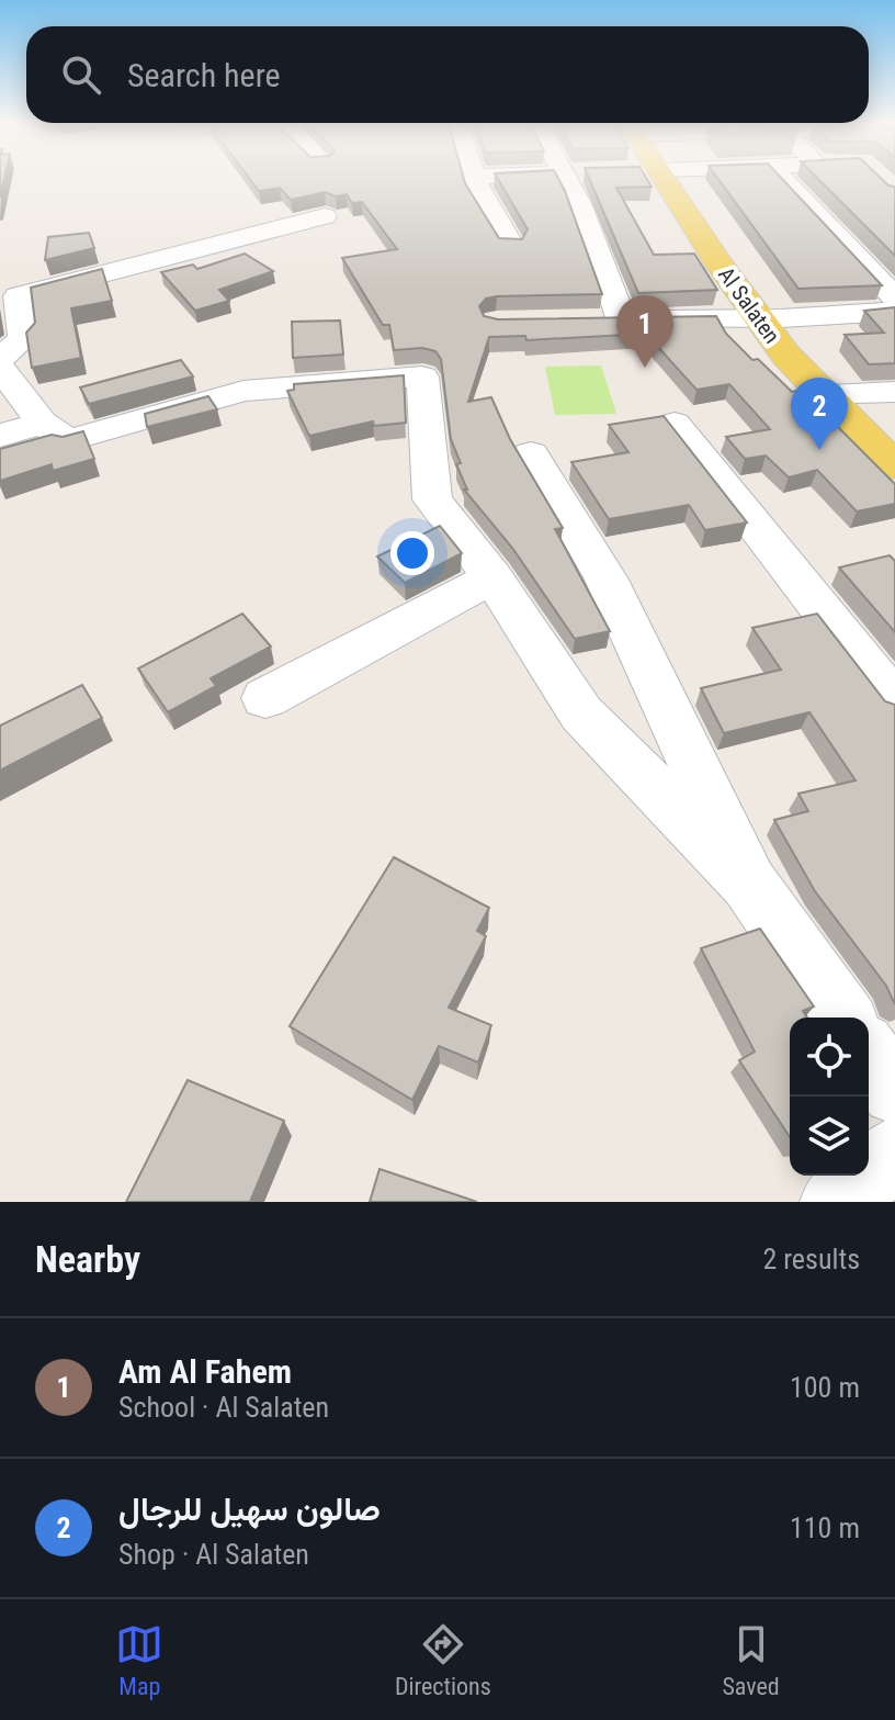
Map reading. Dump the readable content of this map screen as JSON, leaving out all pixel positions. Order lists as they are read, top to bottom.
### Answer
{
  "streets": {
    "main road": ["Al Salaten"]
  },
  "page": {
    "search": "Search here",
    "pins": ["1", "2"],
    "heading": ["Nearby", "2 results"],
    "list": [
      {
        "mark": "1",
        "name": "Am Al Fahem",
        "note": "School · Al Salaten",
        "value": "100 m"
      },
      {
        "mark": "2",
        "name": "صالون سهيل للرجال",
        "note": "Shop · Al Salaten",
        "value": "110 m"
      }
    ],
    "nav": ["Map", "Directions", "Saved"]
  }
}
